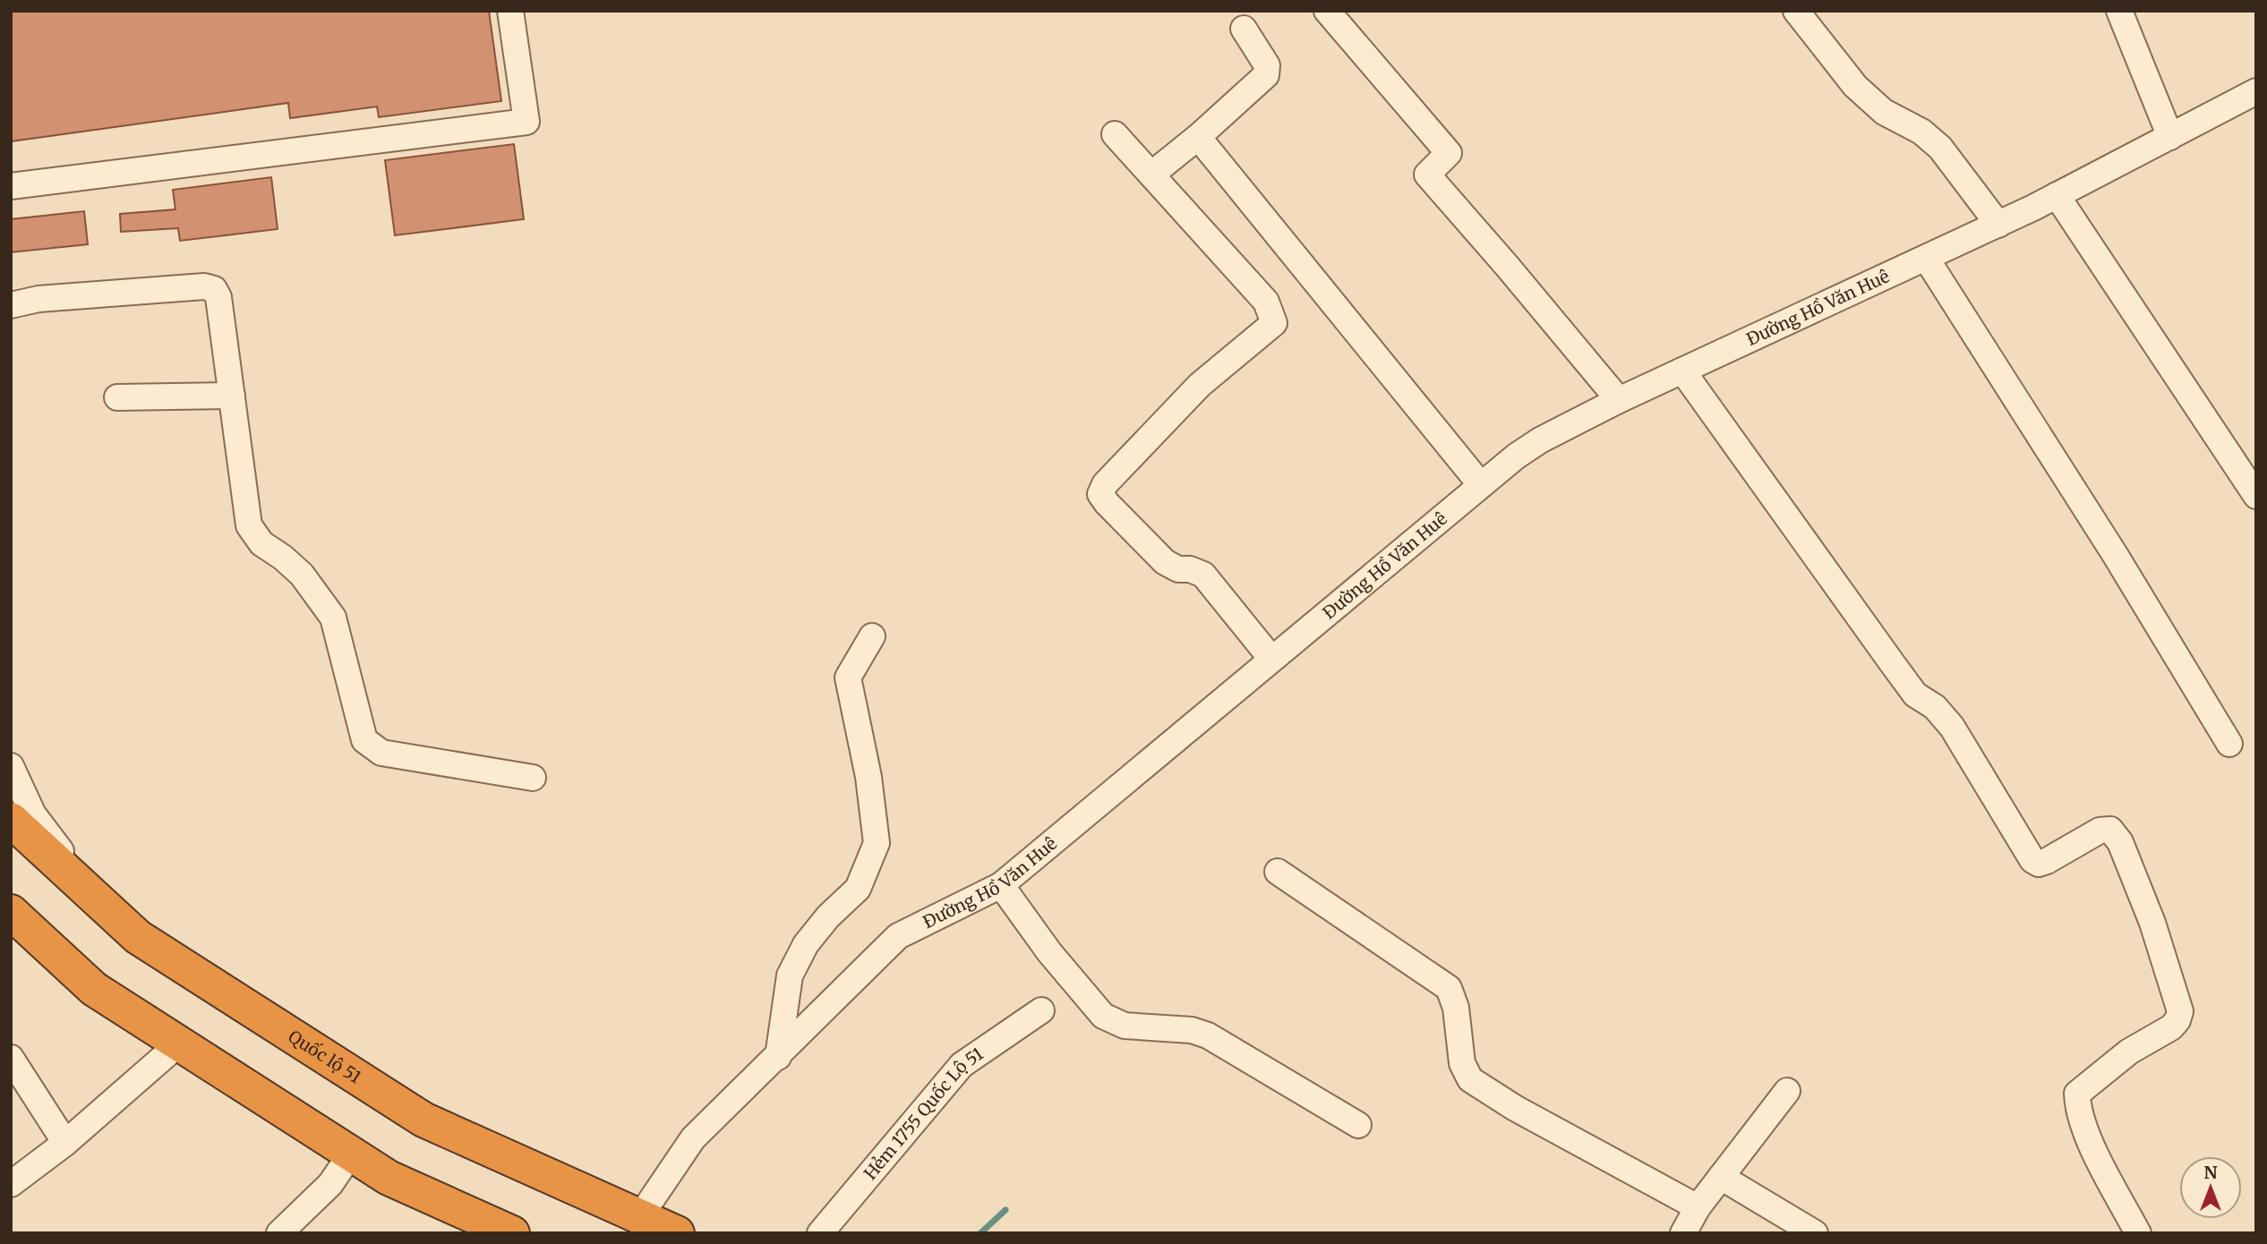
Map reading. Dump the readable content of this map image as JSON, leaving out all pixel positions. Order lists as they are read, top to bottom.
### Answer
{
  "streets": {
    "highway": ["Quốc lộ 51"],
    "street": ["Đường Hồ Văn Huê", "Hẻm 1755 Quốc Lộ 51"]
  },
  "crossings": [
    ["Đường Hồ Văn Huê", "Quốc lộ 51"]
  ],
  "north": "top"
}
